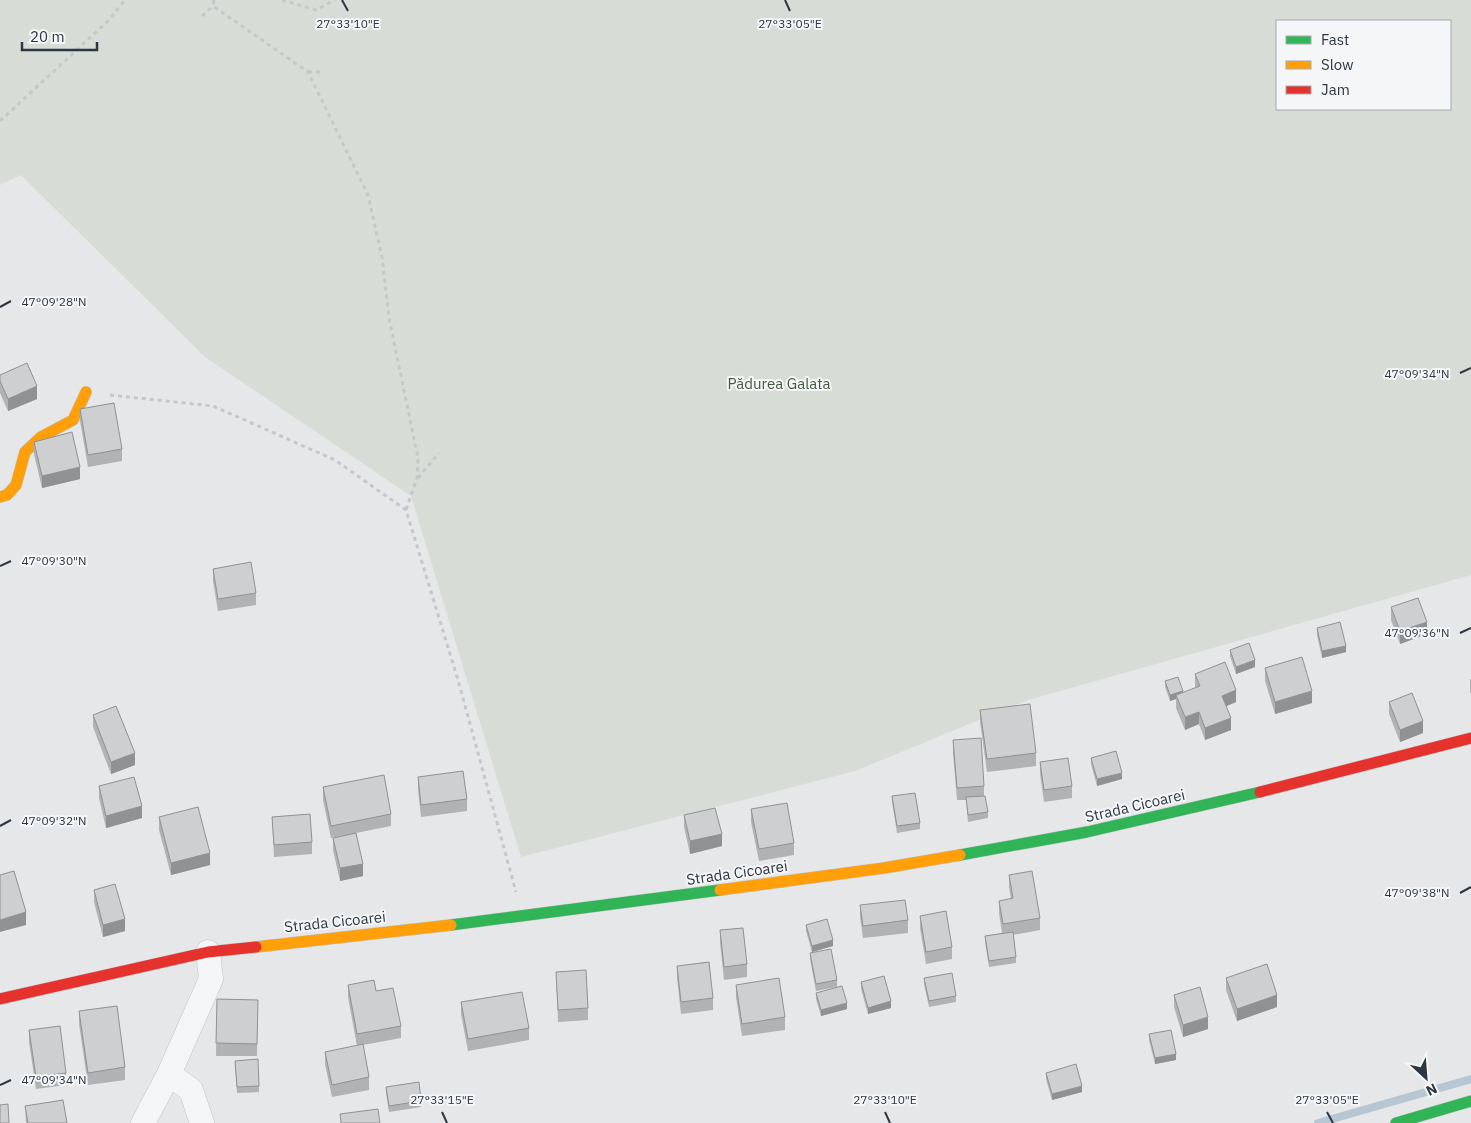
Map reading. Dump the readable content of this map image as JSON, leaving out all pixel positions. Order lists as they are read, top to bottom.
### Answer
{
  "streets": {
    "street": ["Strada Cicoarei"]
  },
  "parks": ["Pădurea Galata"],
  "legend": ["Fast", "Slow", "Jam"],
  "scale_bar": "20 m",
  "north": "bottom right",
  "coordinates": [
    "27°33'10\"E",
    "27°33'05\"E",
    "47°09'28\"N",
    "47°09'34\"N",
    "47°09'30\"N",
    "47°09'36\"N",
    "47°09'32\"N",
    "47°09'38\"N",
    "27°33'15\"E"
  ]
}
